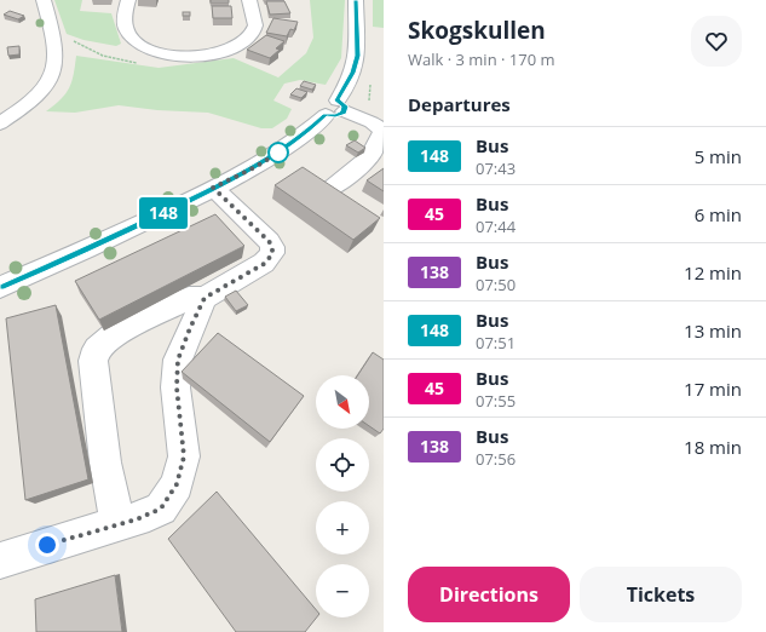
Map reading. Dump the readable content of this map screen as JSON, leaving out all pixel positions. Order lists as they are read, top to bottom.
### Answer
{
  "lines": ["bus line 148"],
  "north": "bottom right",
  "page": {
    "on_map": "148",
    "heading": [
      ["Skogskullen", "Walk · 3 min · 170 m"],
      "Departures"
    ],
    "list": [
      {
        "mark": "148",
        "name": "Bus",
        "note": "07:43",
        "value": "5 min"
      },
      {
        "mark": "45",
        "name": "Bus",
        "note": "07:44",
        "value": "6 min"
      },
      {
        "mark": "138",
        "name": "Bus",
        "note": "07:50",
        "value": "12 min"
      },
      {
        "mark": "148",
        "name": "Bus",
        "note": "07:51",
        "value": "13 min"
      },
      {
        "mark": "45",
        "name": "Bus",
        "note": "07:55",
        "value": "17 min"
      },
      {
        "mark": "138",
        "name": "Bus",
        "note": "07:56",
        "value": "18 min"
      }
    ],
    "map_buttons": ["+", "−"],
    "buttons": ["Directions", "Tickets"]
  }
}
